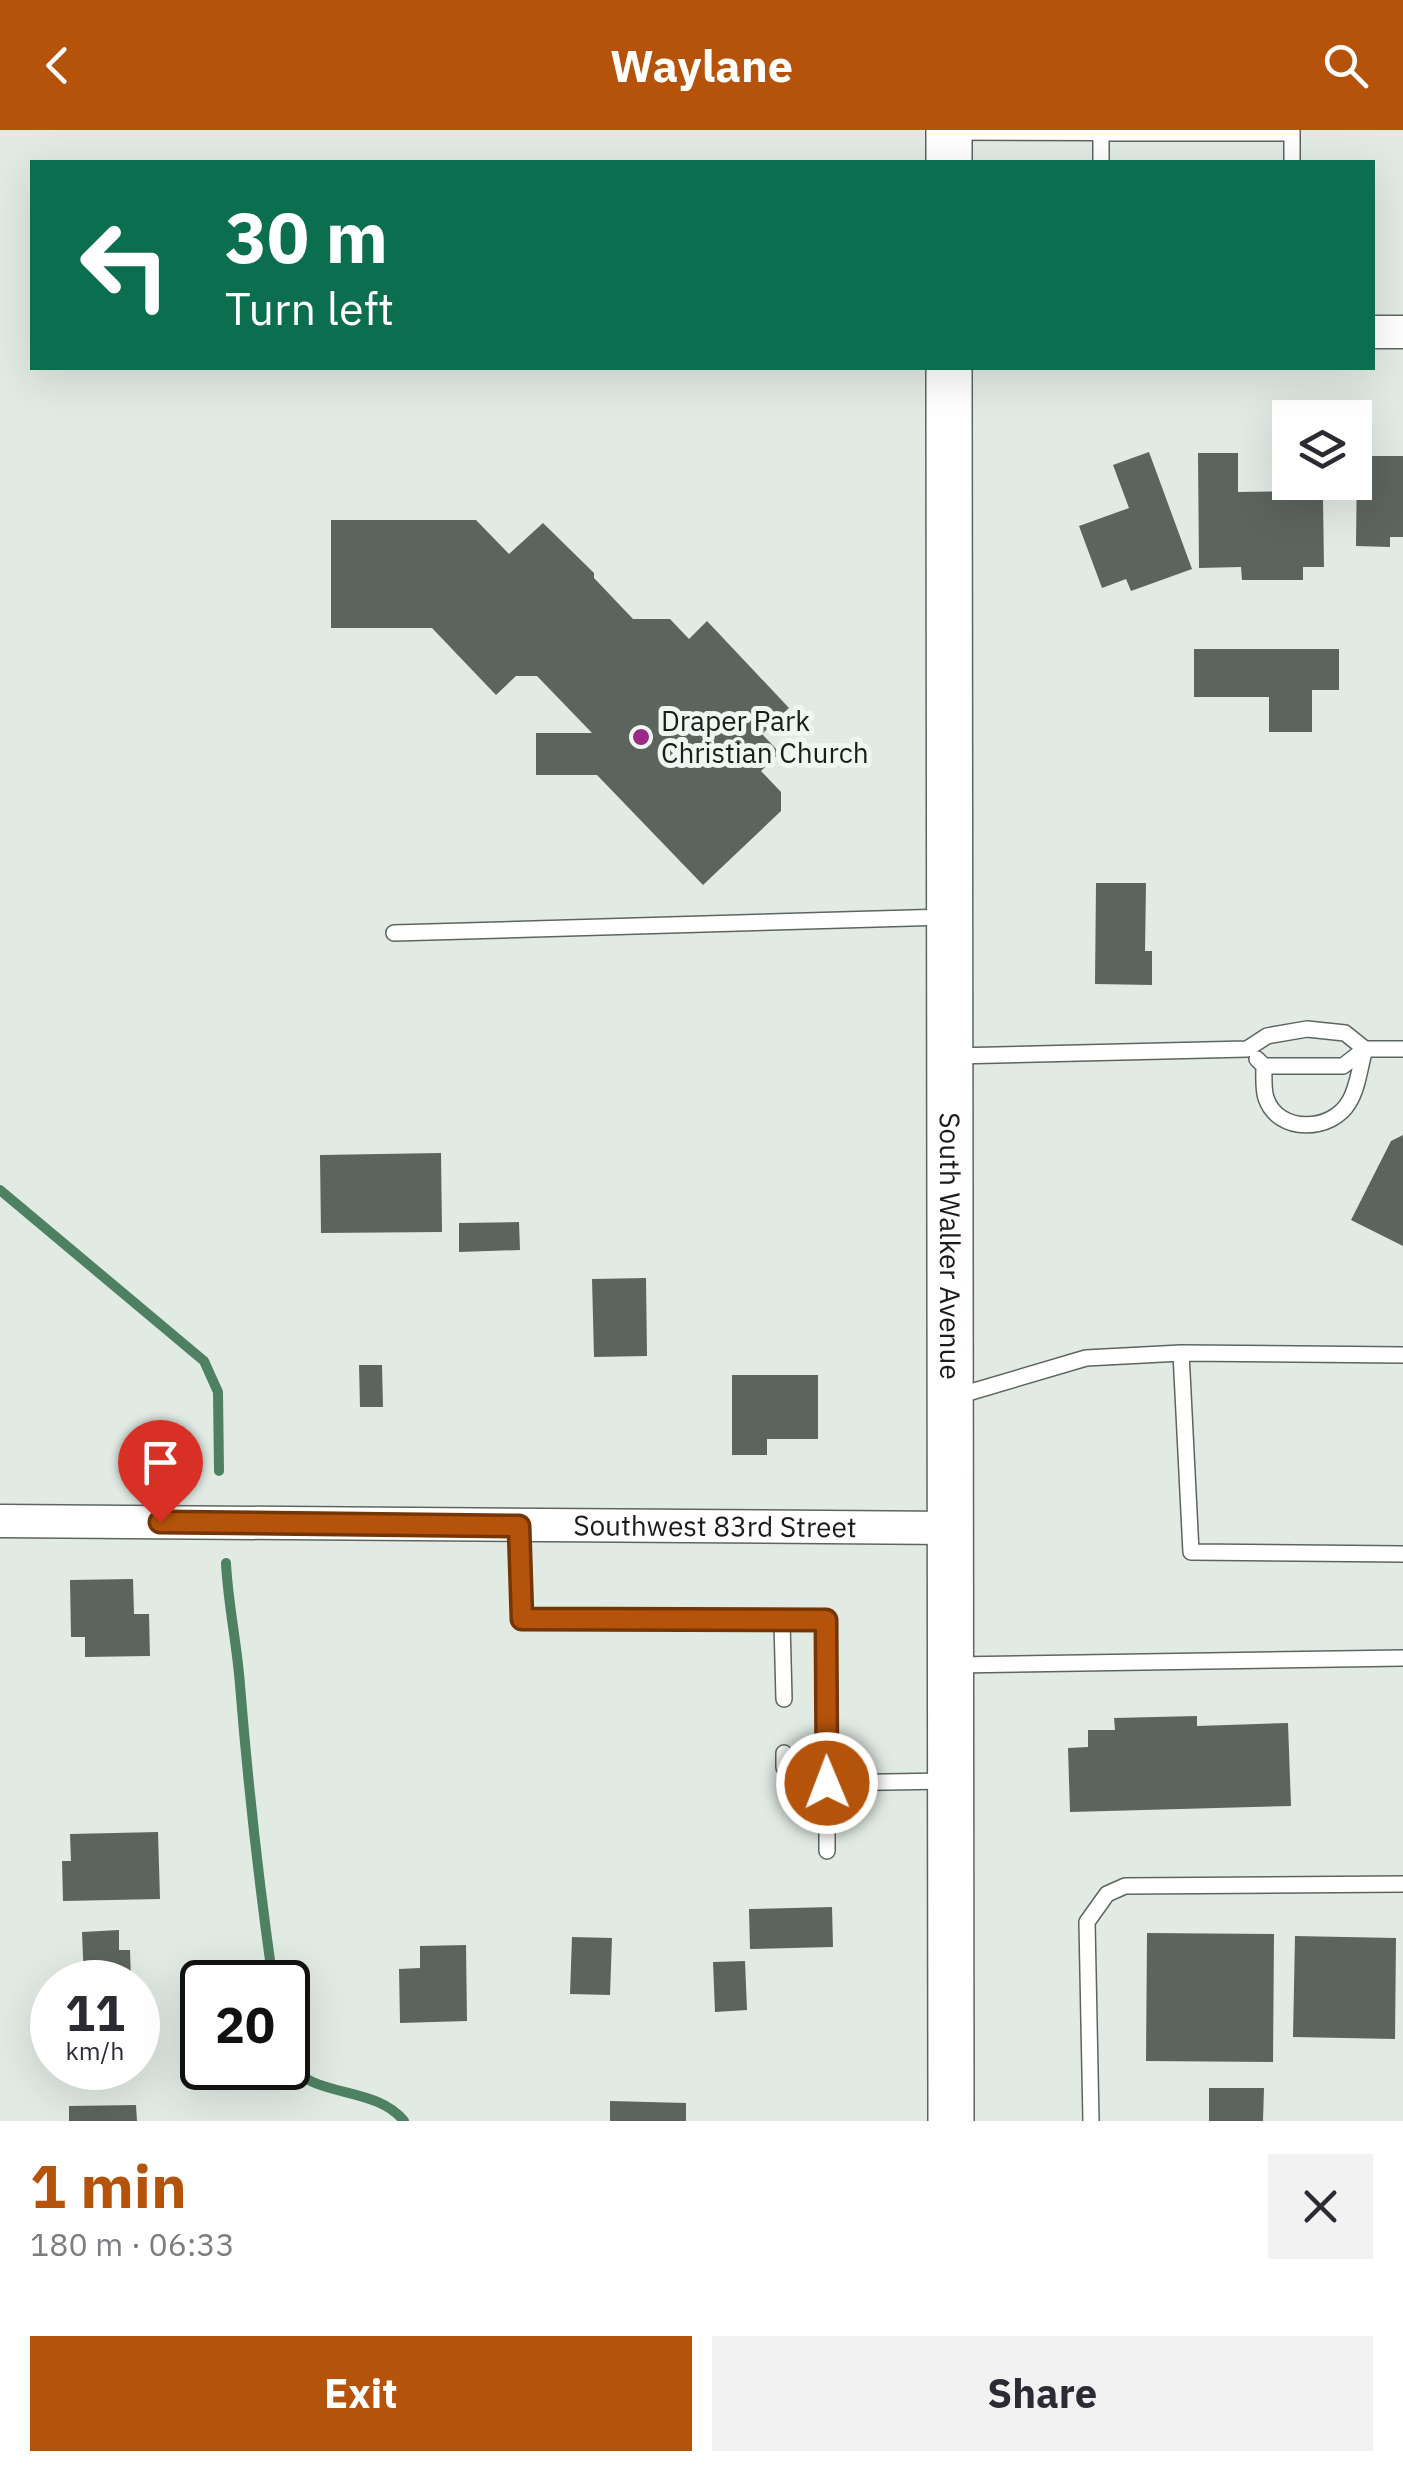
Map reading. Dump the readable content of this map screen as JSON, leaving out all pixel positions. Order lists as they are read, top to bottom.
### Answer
{
  "streets": {
    "main road": ["South Walker Avenue"],
    "street": ["Southwest 83rd Street"]
  },
  "crossings": [
    ["South Walker Avenue", "Southwest 83rd Street"]
  ],
  "places": ["Draper Park Christian Church"],
  "page": {
    "header": "Waylane",
    "turn": ["30 m", "Turn left"],
    "speed": "11 km/h",
    "limit": "20",
    "heading": ["1 min", "180 m · 06:33"],
    "buttons": ["Exit", "Share"]
  }
}
